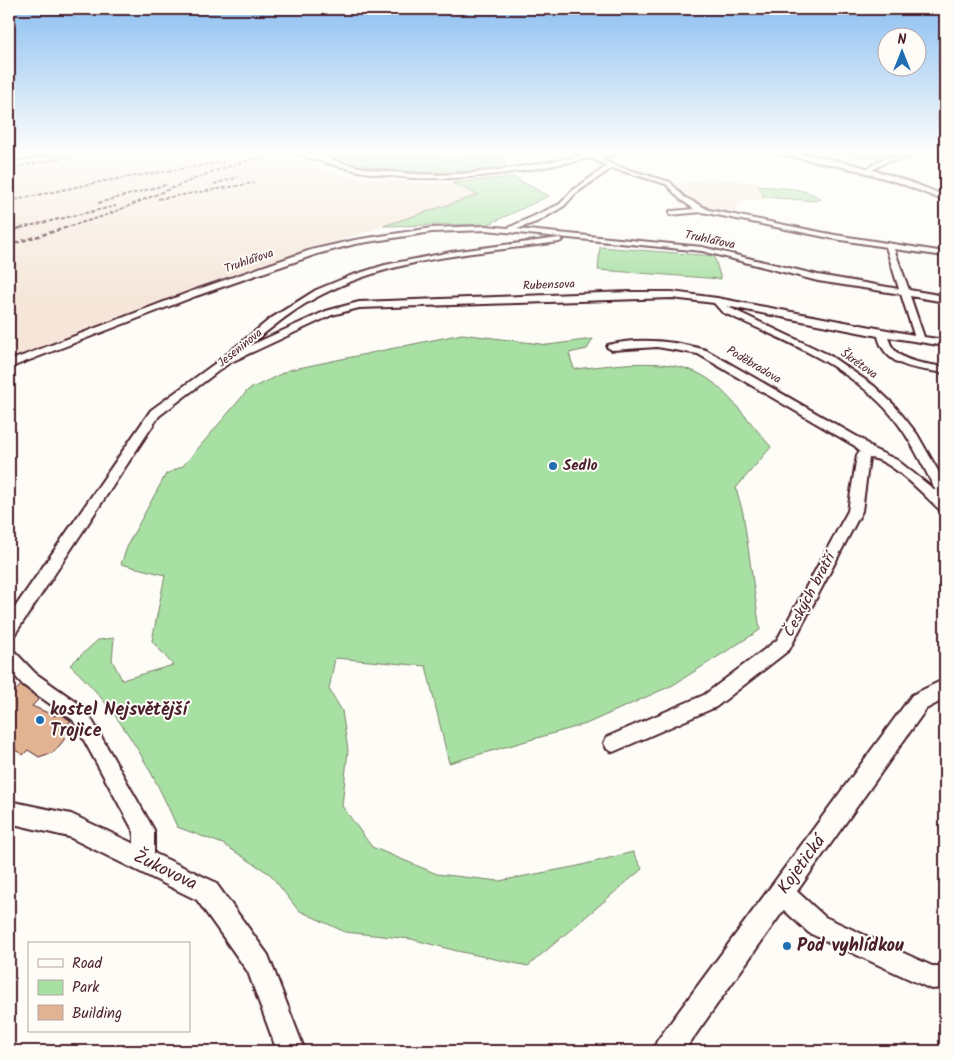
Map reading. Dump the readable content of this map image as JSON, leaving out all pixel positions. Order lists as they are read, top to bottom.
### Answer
{
  "streets": {
    "street": [
      "Truhlářova",
      "Rubensova",
      "Jeseninova",
      "Škrétova",
      "Poděbradova",
      "Českých bratří",
      "Kojetická",
      "Žukovova"
    ]
  },
  "crossings": [
    ["Truhlářova", "Jeseninova"],
    ["Rubensova", "Jeseninova"],
    ["Rubensova", "Škrétova"],
    ["Poděbradova", "Českých bratří"]
  ],
  "places": ["Sedlo", "kostel Nejsvětější Trojice", "Pod vyhlídkou"],
  "legend": ["Road", "Park", "Building"],
  "north": "top"
}
